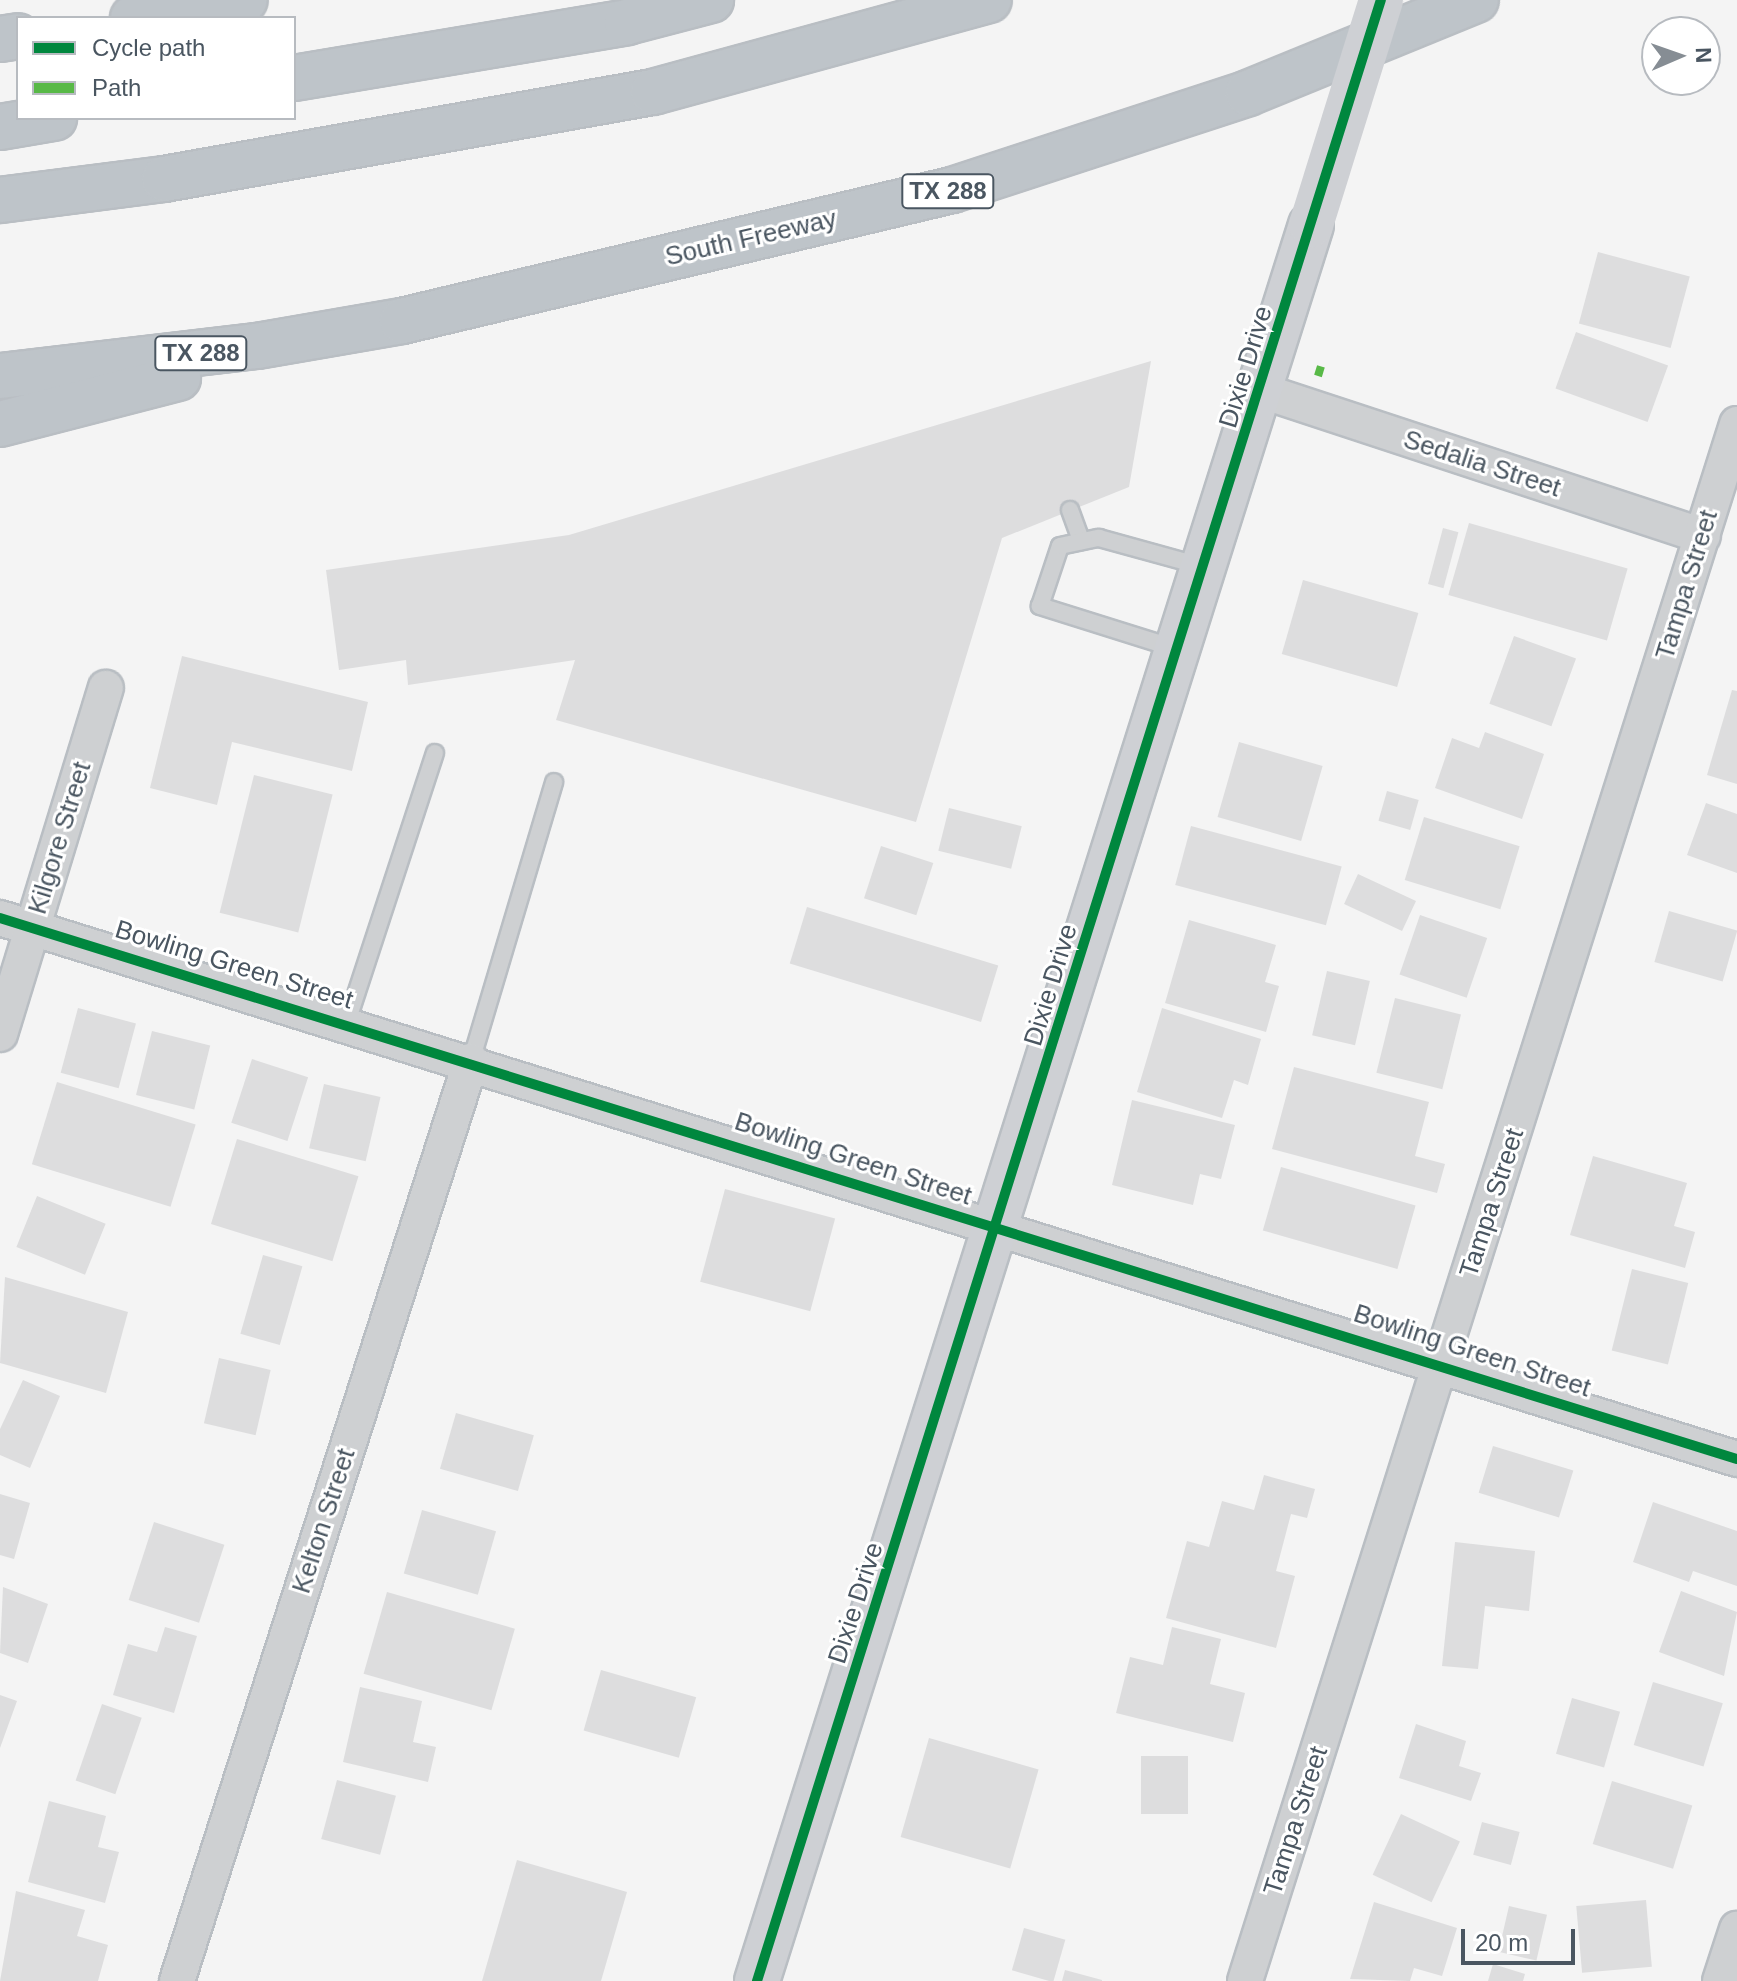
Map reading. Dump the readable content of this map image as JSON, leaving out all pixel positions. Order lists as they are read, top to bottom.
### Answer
{
  "streets": {
    "highway": ["TX 288", "South Freeway"],
    "street": [
      "Dixie Drive",
      "Sedalia Street",
      "Tampa Street",
      "Kilgore Street",
      "Bowling Green Street",
      "Kelton Street"
    ]
  },
  "crossings": [
    ["Dixie Drive", "Sedalia Street"],
    ["Dixie Drive", "Bowling Green Street"],
    ["Sedalia Street", "Tampa Street"],
    ["Tampa Street", "Bowling Green Street"],
    ["Kilgore Street", "Bowling Green Street"],
    ["Bowling Green Street", "Kelton Street"]
  ],
  "legend": ["Cycle path", "Path"],
  "scale_bar": "20 m",
  "north": "right"
}
